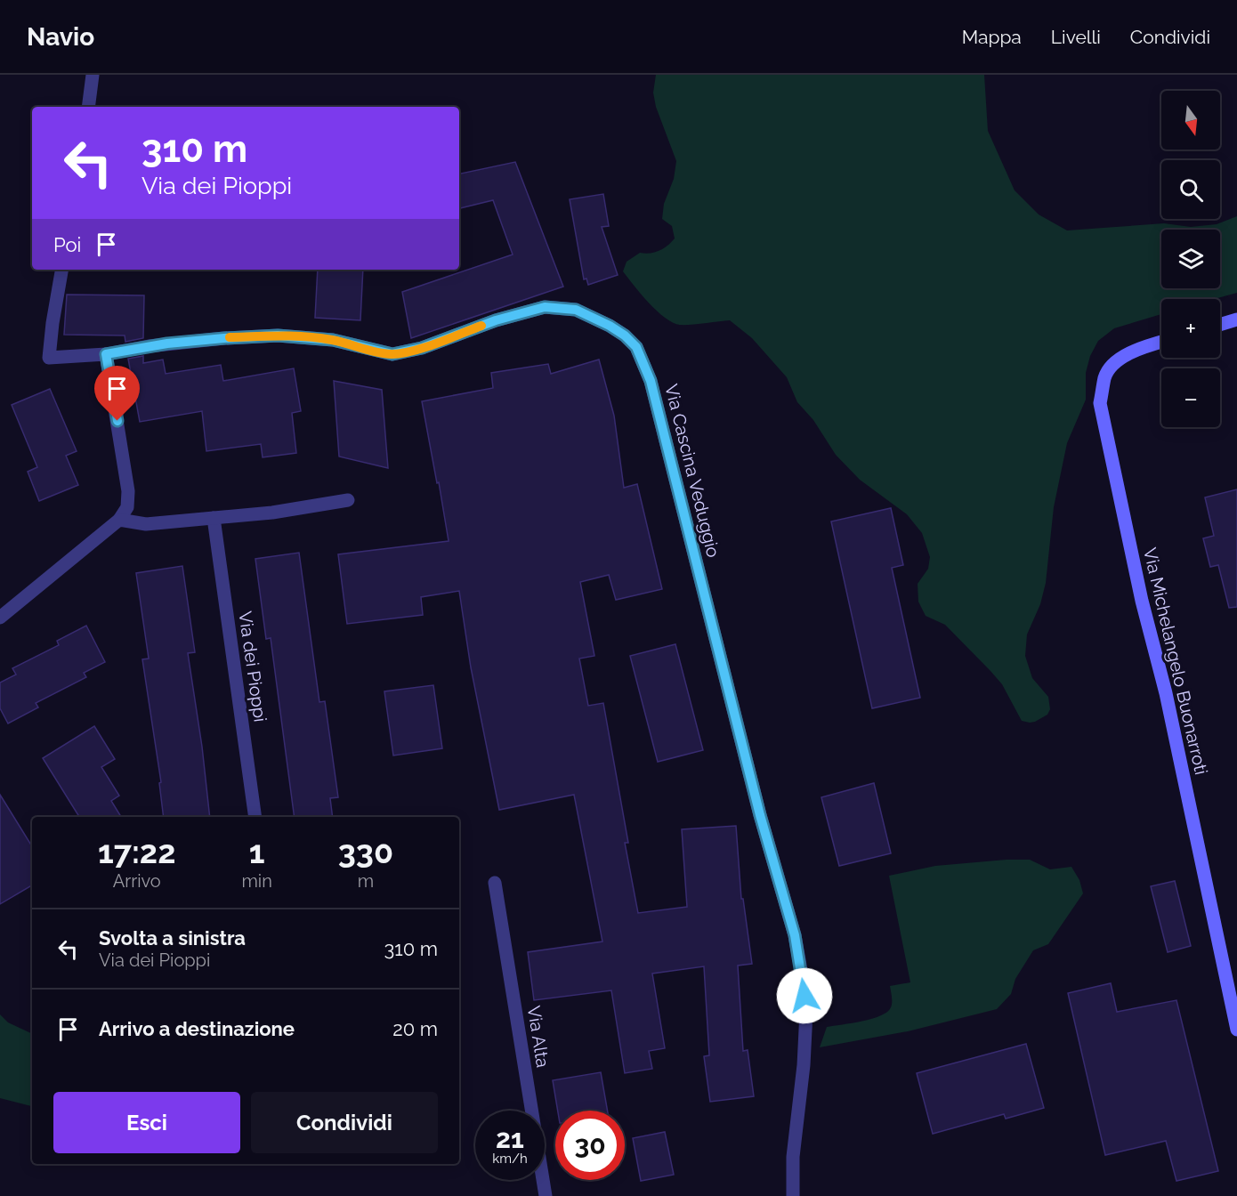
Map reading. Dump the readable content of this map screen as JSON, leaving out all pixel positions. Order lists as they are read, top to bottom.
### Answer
{
  "streets": {
    "street": [
      "Via Cascina Veduggio",
      "Via Michelangelo Buonarroti",
      "Via dei Pioppi",
      "Via Alta"
    ]
  },
  "north": "bottom",
  "page": {
    "header": "Navio",
    "nav": ["Mappa", "Livelli", "Condividi"],
    "map_buttons": ["+", "−"],
    "turn": ["310 m", "Via dei Pioppi"],
    "then": "Poi",
    "eta": [
      "17:22",
      "Arrivo",
      "1",
      "min",
      "330",
      "m"
    ],
    "list": [
      {
        "name": "Svolta a sinistra",
        "note": "Via dei Pioppi",
        "value": "310 m"
      },
      {
        "name": "Arrivo a destinazione",
        "value": "20 m"
      }
    ],
    "buttons": ["Esci", "Condividi"],
    "speed": "21 km/h",
    "limit": "30"
  }
}
